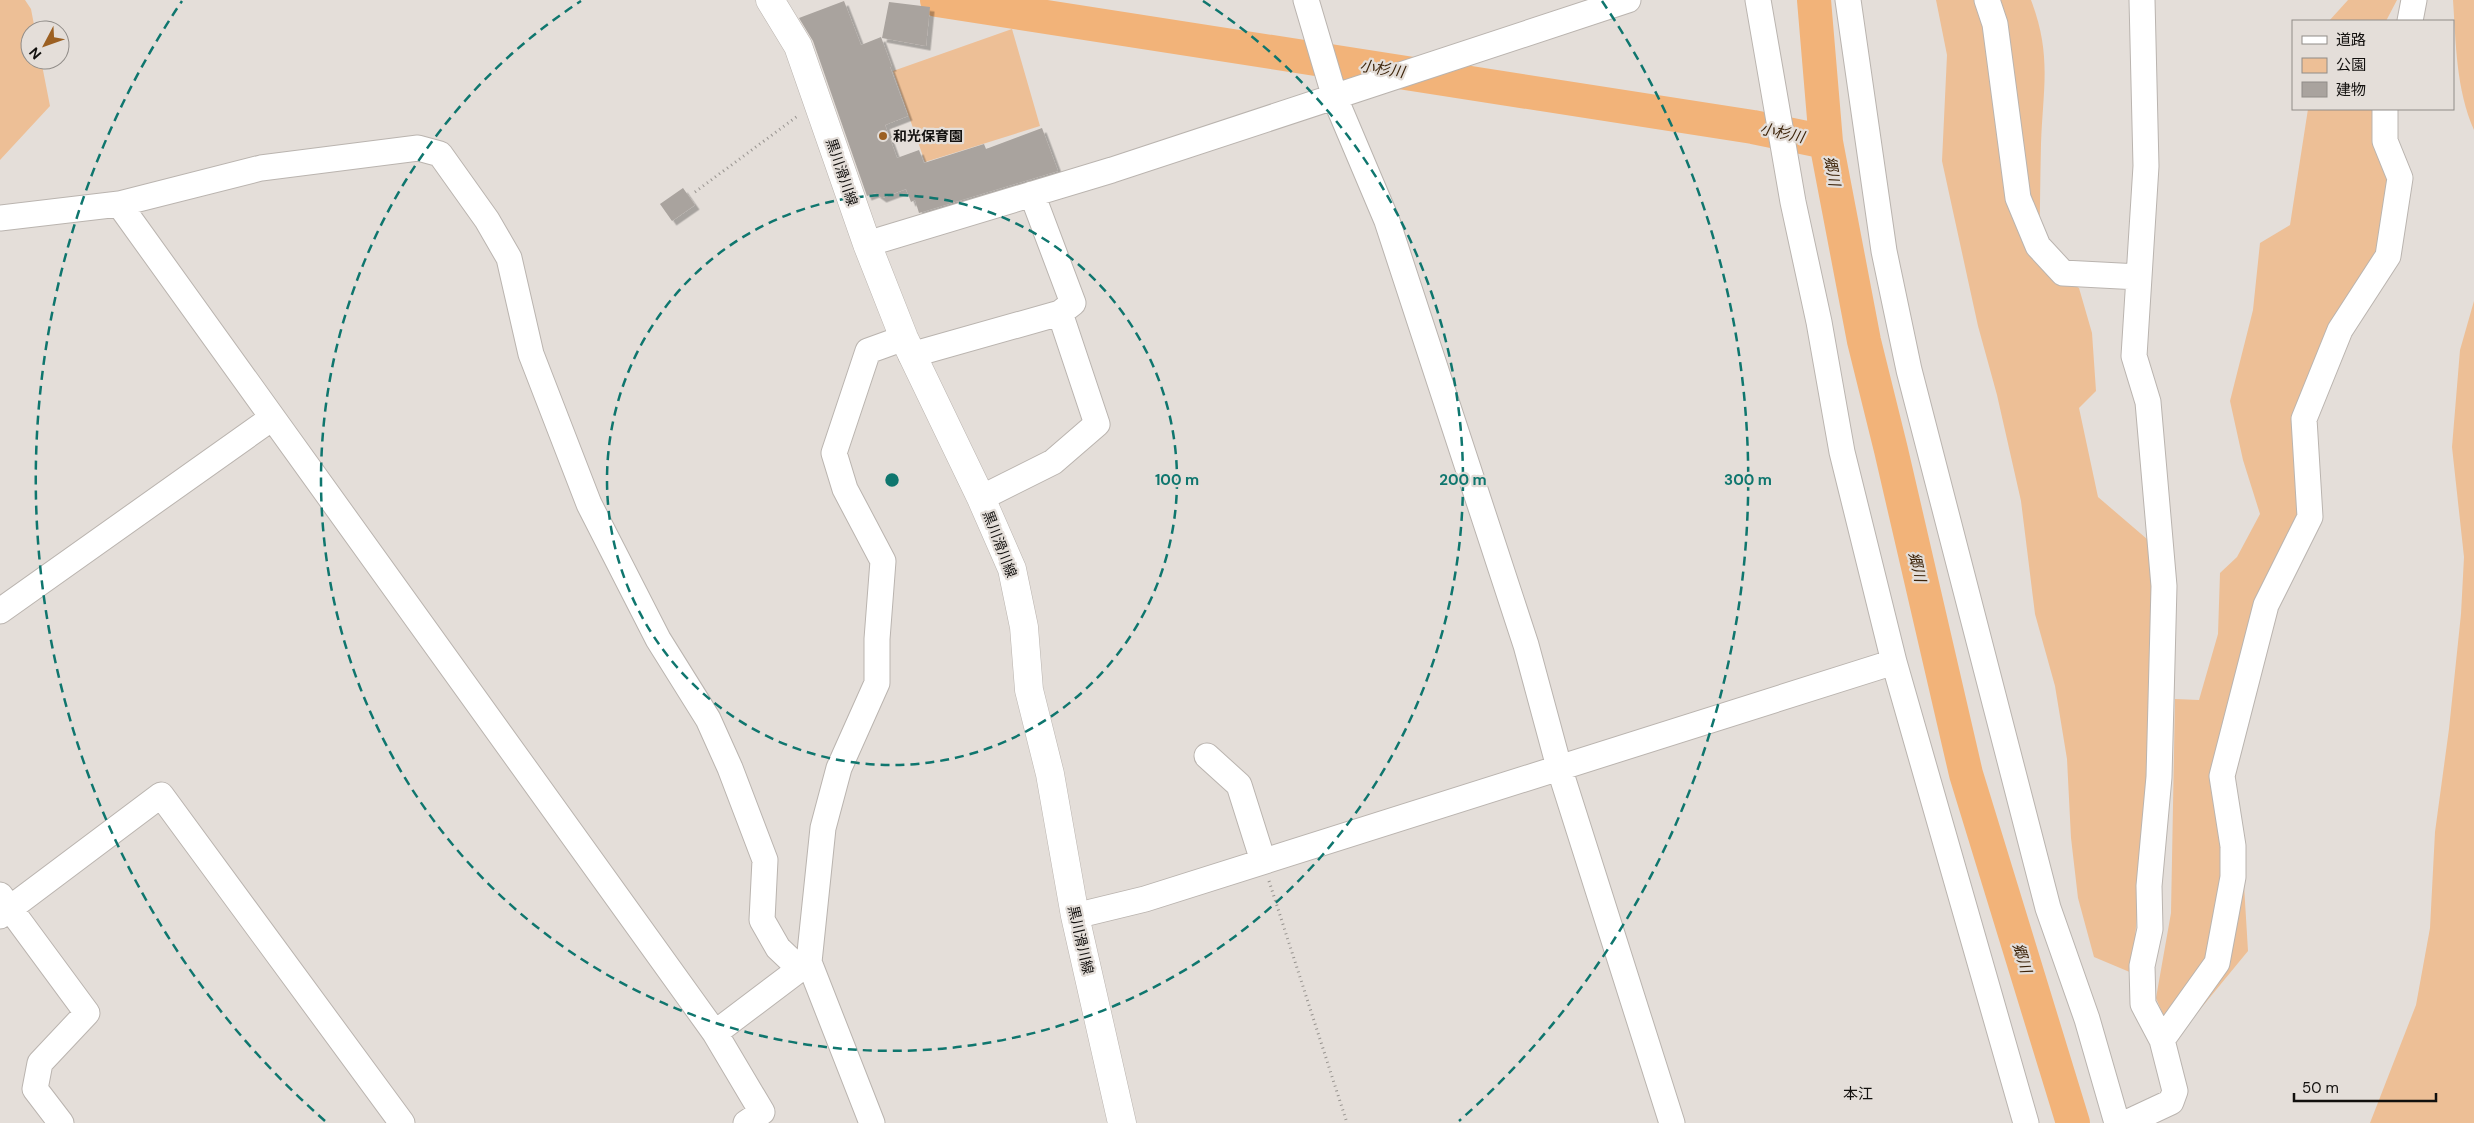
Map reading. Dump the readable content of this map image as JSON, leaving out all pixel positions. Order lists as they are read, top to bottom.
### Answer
{
  "streets": {
    "main road": ["黒川滑川線"]
  },
  "districts": ["本江"],
  "water": ["小杉川", "郷川"],
  "places": ["和光保育園"],
  "legend": ["道路", "公園", "建物"],
  "scale_bar": "50 m",
  "north": "bottom left",
  "rings": ["100 m", "200 m", "300 m"]
}
